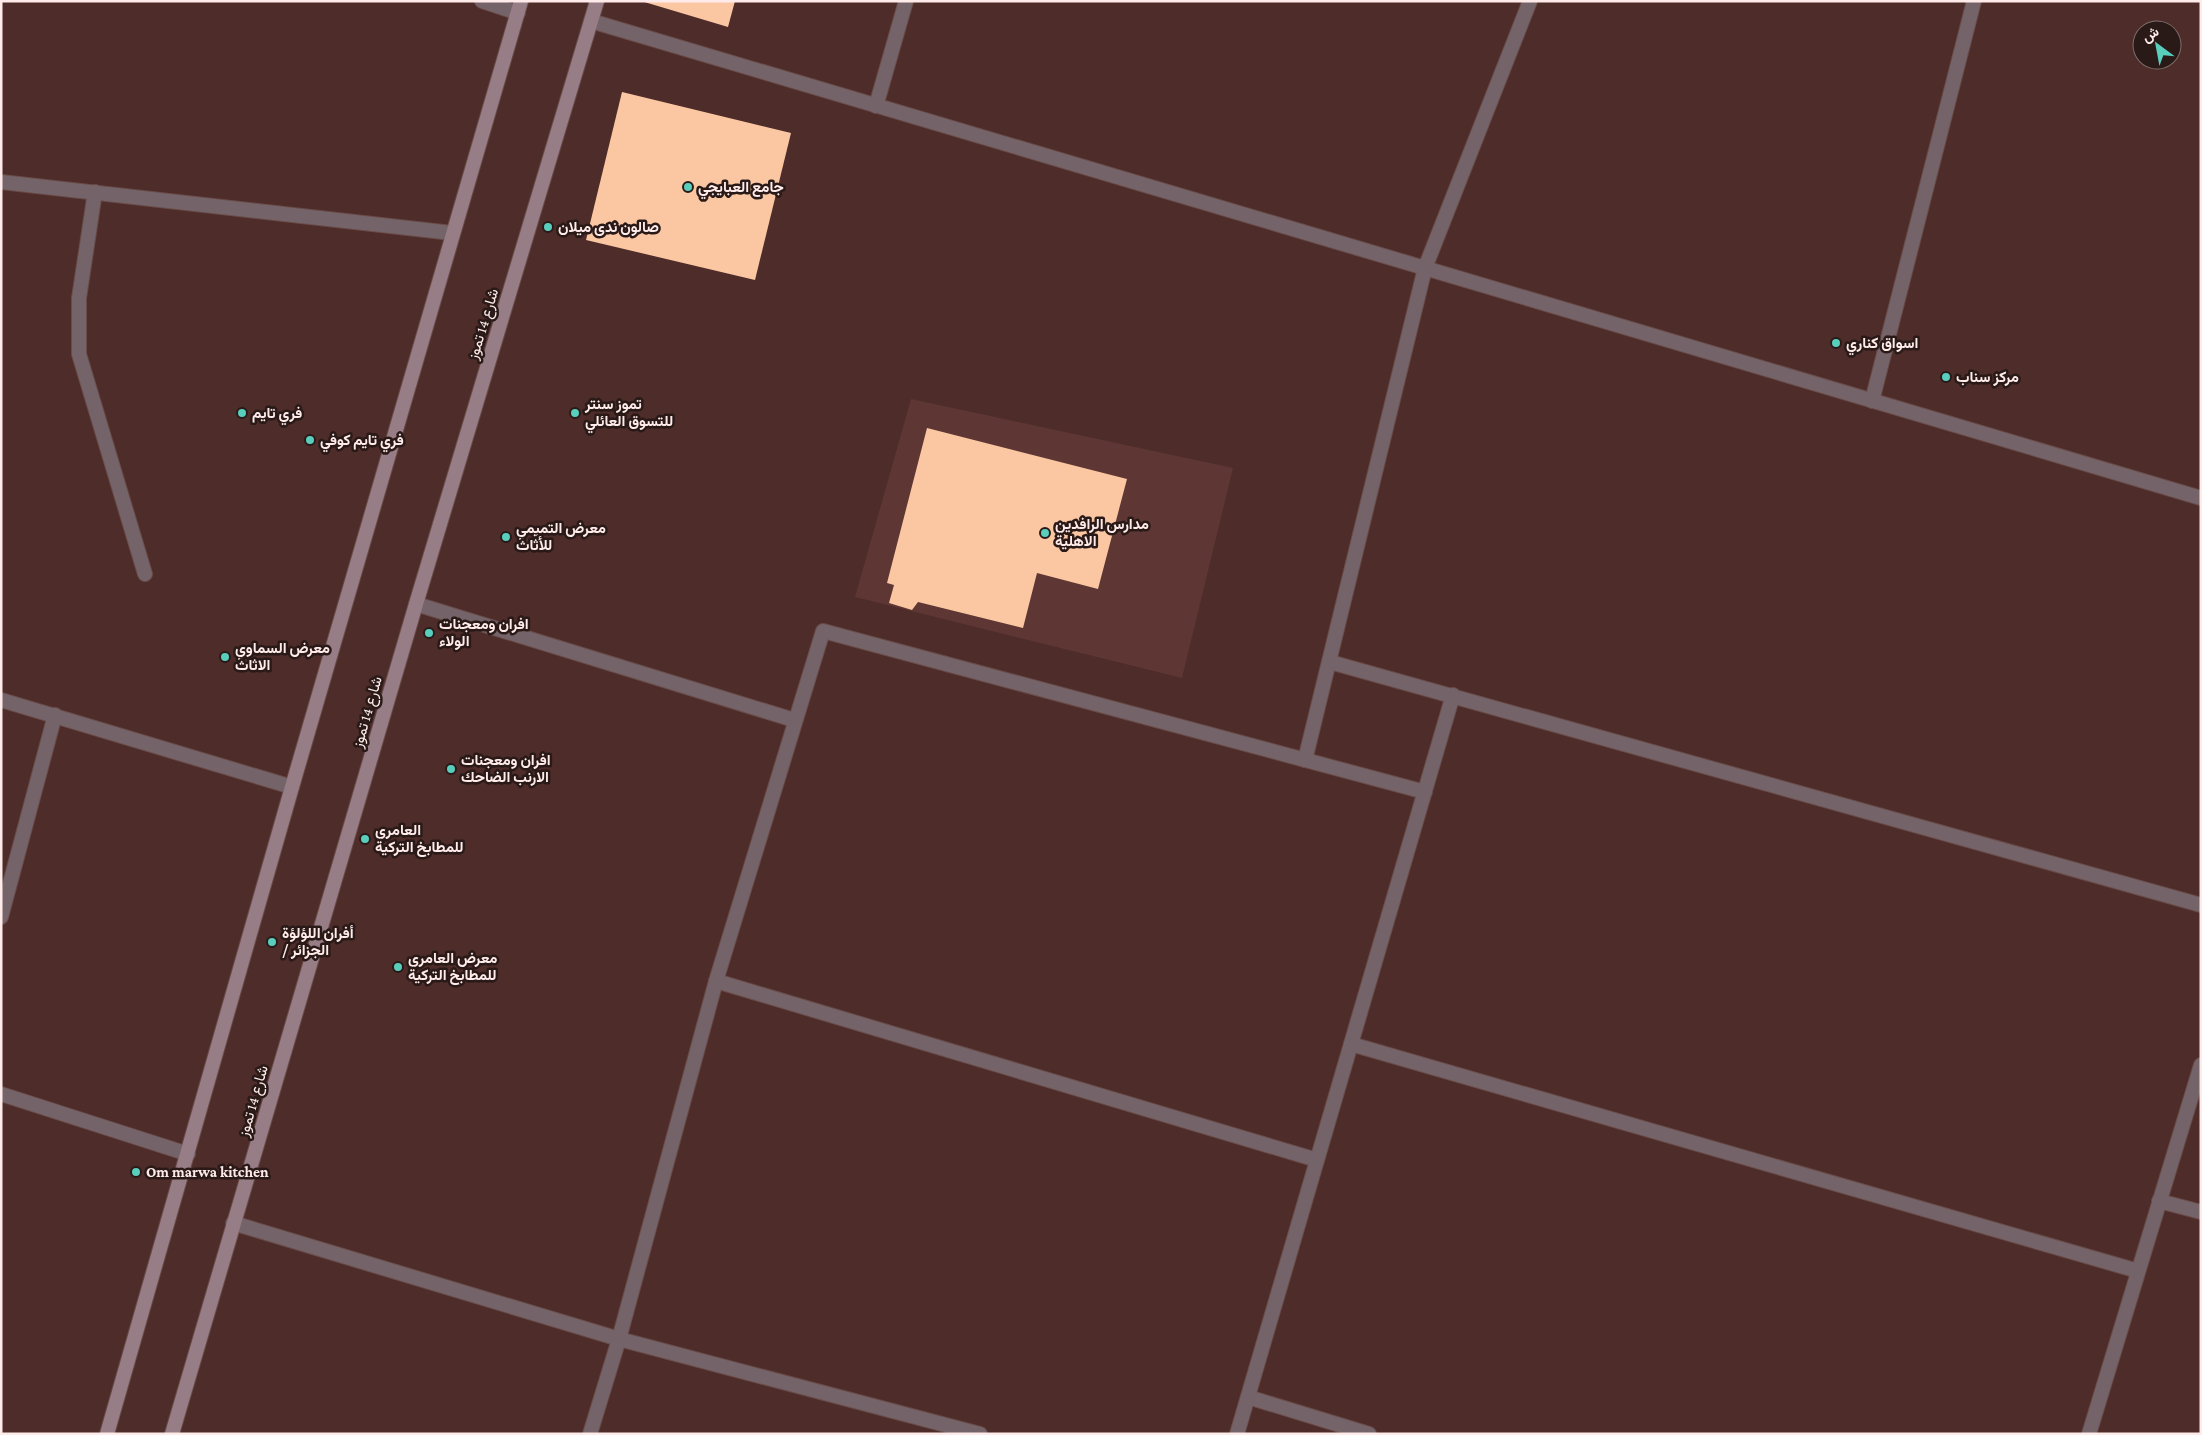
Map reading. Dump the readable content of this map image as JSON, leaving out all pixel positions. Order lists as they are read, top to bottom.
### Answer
{
  "streets": {
    "main road": ["شارع 14 تموز"]
  },
  "places": [
    "جامع العبايجي",
    "صالون ندى ميلان",
    "اسواق كناري",
    "مركز سناب",
    "فري تايم",
    "تموز سنتر للتسوق العائلي",
    "فري تايم كوفي",
    "مدارس الرافدين اﻻهلية",
    "معرض التميمي للأثاث",
    "افران ومعجنات الولاء",
    "معرض السماوي الاثاث",
    "افران ومعجنات الارنب الضاحك",
    "العامري للمطابخ التركية",
    "أفران اللؤلؤة / الجزائر",
    "معرض العامري للمطابخ التركية",
    "Om marwa kitchen"
  ],
  "north": "top left"
}
